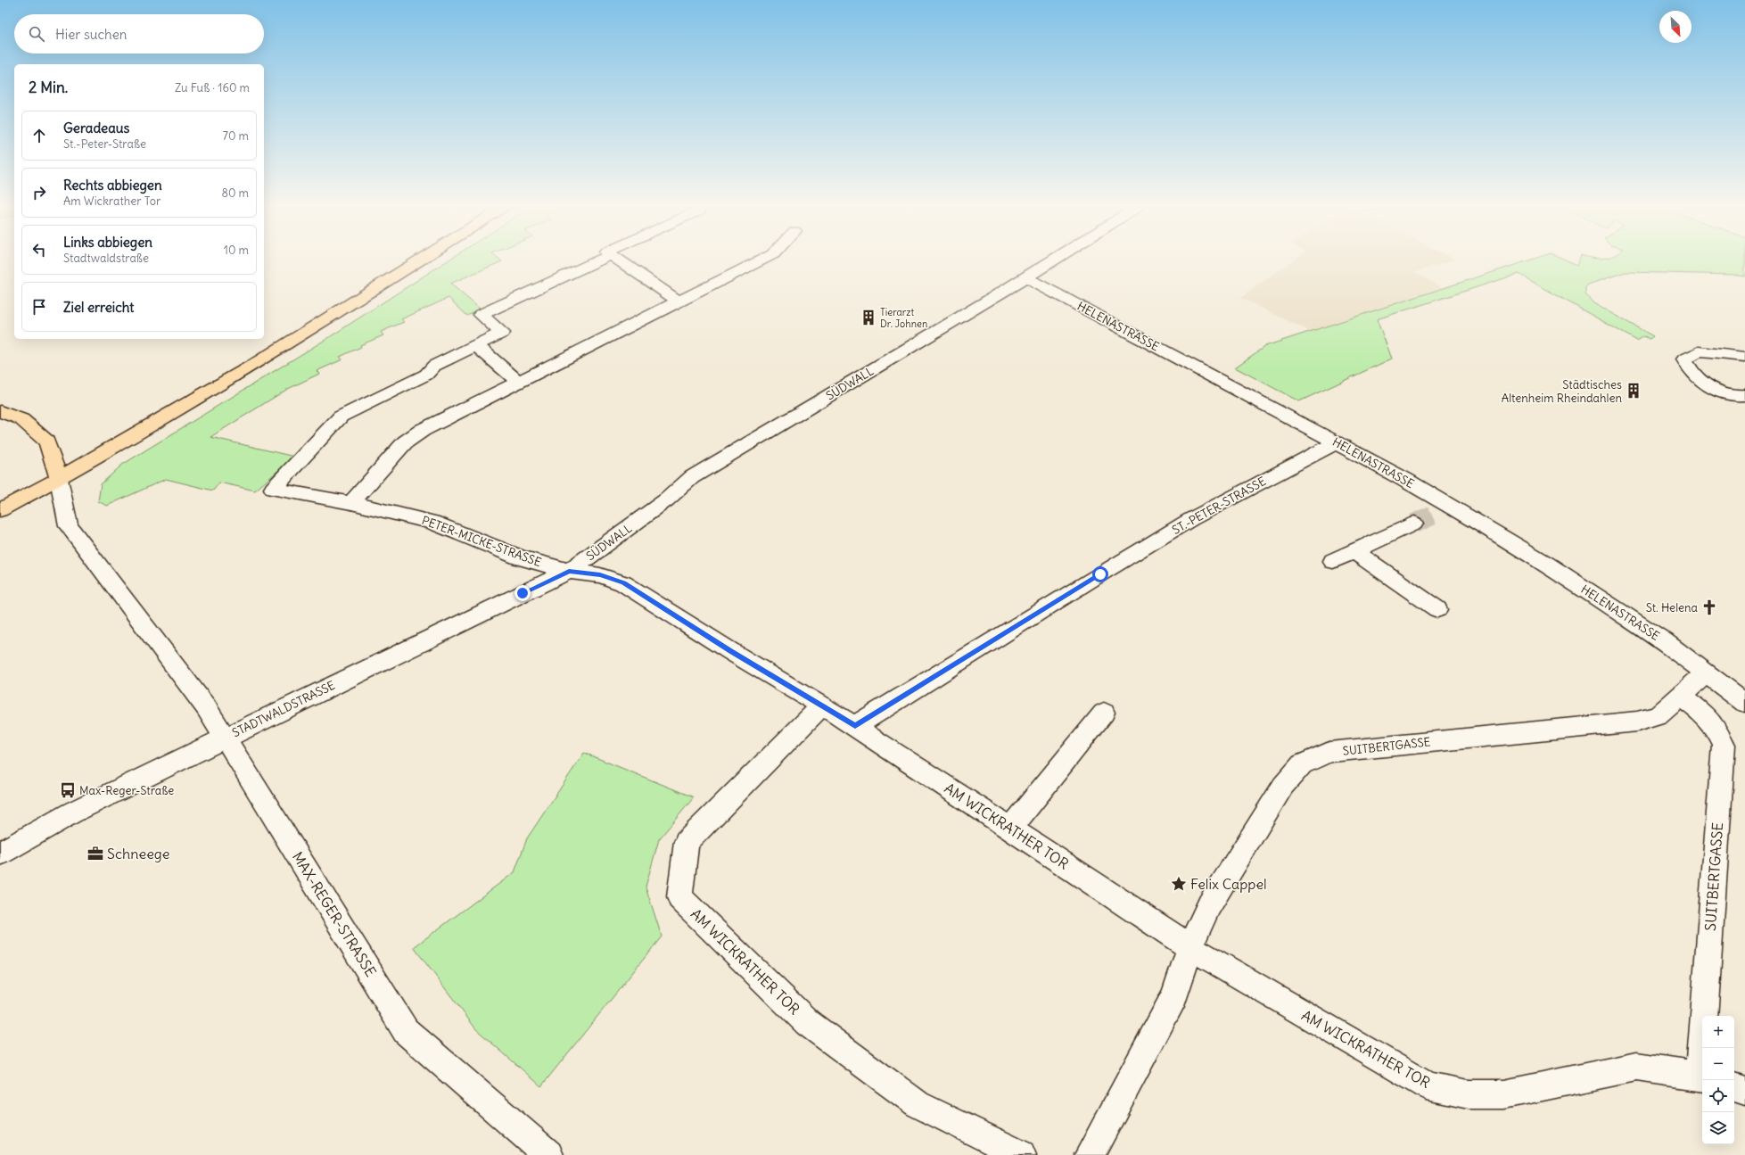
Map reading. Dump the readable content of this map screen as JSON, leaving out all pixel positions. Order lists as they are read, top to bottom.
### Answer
{
  "streets": {
    "street": [
      "HELENASTRASSE",
      "SÜDWALL",
      "ST.-PETER-STRASSE",
      "PETER-MICKE-STRASSE",
      "STADTWALDSTRASSE",
      "SUITBERTGASSE",
      "AM WICKRATHER TOR",
      "MAX-REGER-STRASSE"
    ]
  },
  "crossings": [
    ["HELENASTRASSE", "SÜDWALL"],
    ["HELENASTRASSE", "ST.-PETER-STRASSE"],
    ["HELENASTRASSE", "SUITBERTGASSE"],
    ["SÜDWALL", "PETER-MICKE-STRASSE"],
    ["SÜDWALL", "STADTWALDSTRASSE"],
    ["SÜDWALL", "AM WICKRATHER TOR"],
    ["ST.-PETER-STRASSE", "AM WICKRATHER TOR"],
    ["PETER-MICKE-STRASSE", "STADTWALDSTRASSE"],
    ["PETER-MICKE-STRASSE", "AM WICKRATHER TOR"],
    ["STADTWALDSTRASSE", "AM WICKRATHER TOR"],
    ["STADTWALDSTRASSE", "MAX-REGER-STRASSE"],
    ["SUITBERTGASSE", "AM WICKRATHER TOR"]
  ],
  "places": {
    "building": ["Tierarzt Dr. Johnen", "Städtisches Altenheim Rheindahlen"],
    "church": ["St. Helena"],
    "bus stop": ["Max-Reger-Straße"],
    "office": ["Schneege"],
    "place": ["Felix Cappel"]
  },
  "north": "bottom right",
  "page": {
    "search": "Hier suchen",
    "heading": ["2 Min.", "Zu Fuß · 160 m"],
    "list": [
      ["Geradeaus", "St.-Peter-Straße", "70 m"],
      ["Rechts abbiegen", "Am Wickrather Tor", "80 m"],
      ["Links abbiegen", "Stadtwaldstraße", "10 m"],
      "Ziel erreicht"
    ],
    "map_buttons": ["+", "−"]
  }
}
